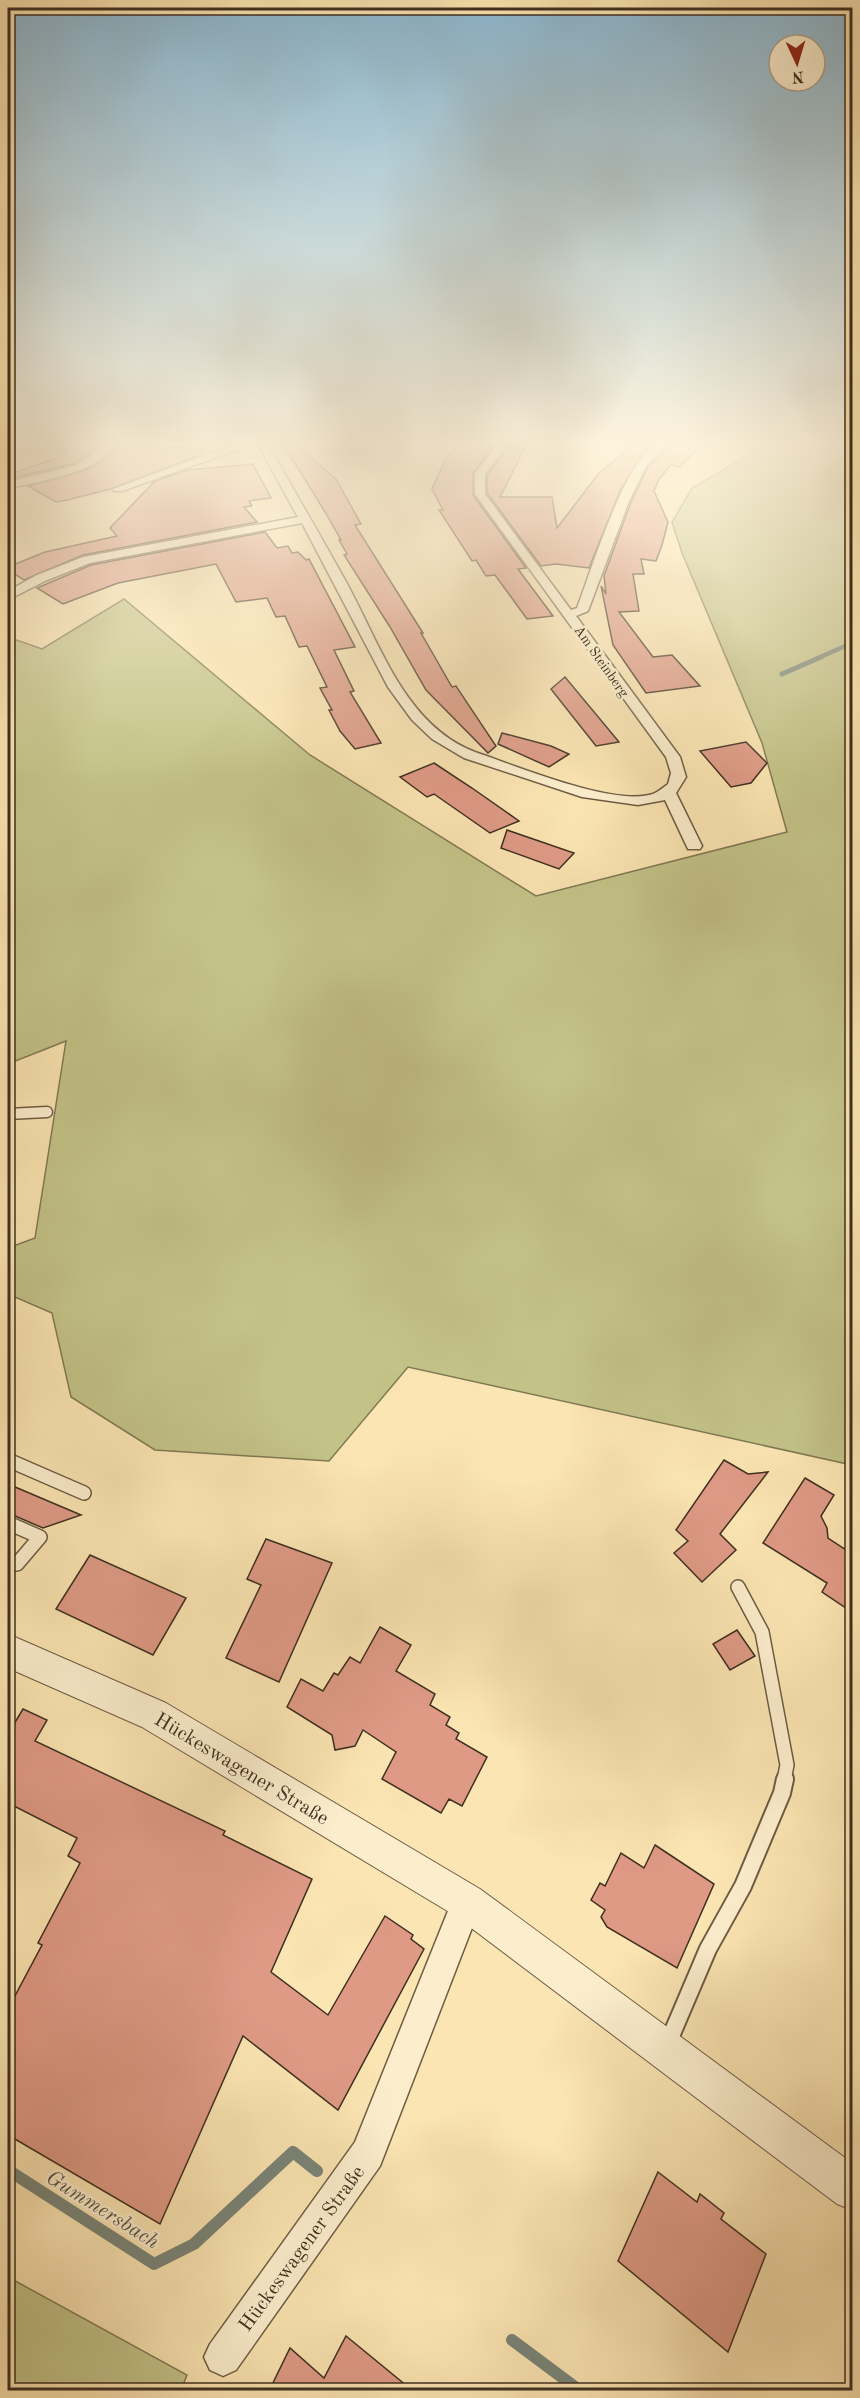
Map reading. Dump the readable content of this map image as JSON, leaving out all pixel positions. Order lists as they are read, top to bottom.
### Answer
{
  "streets": {
    "street": ["Am Steinberg", "Hückeswagener Straße"]
  },
  "water": ["Gummersbach"],
  "north": "bottom"
}
